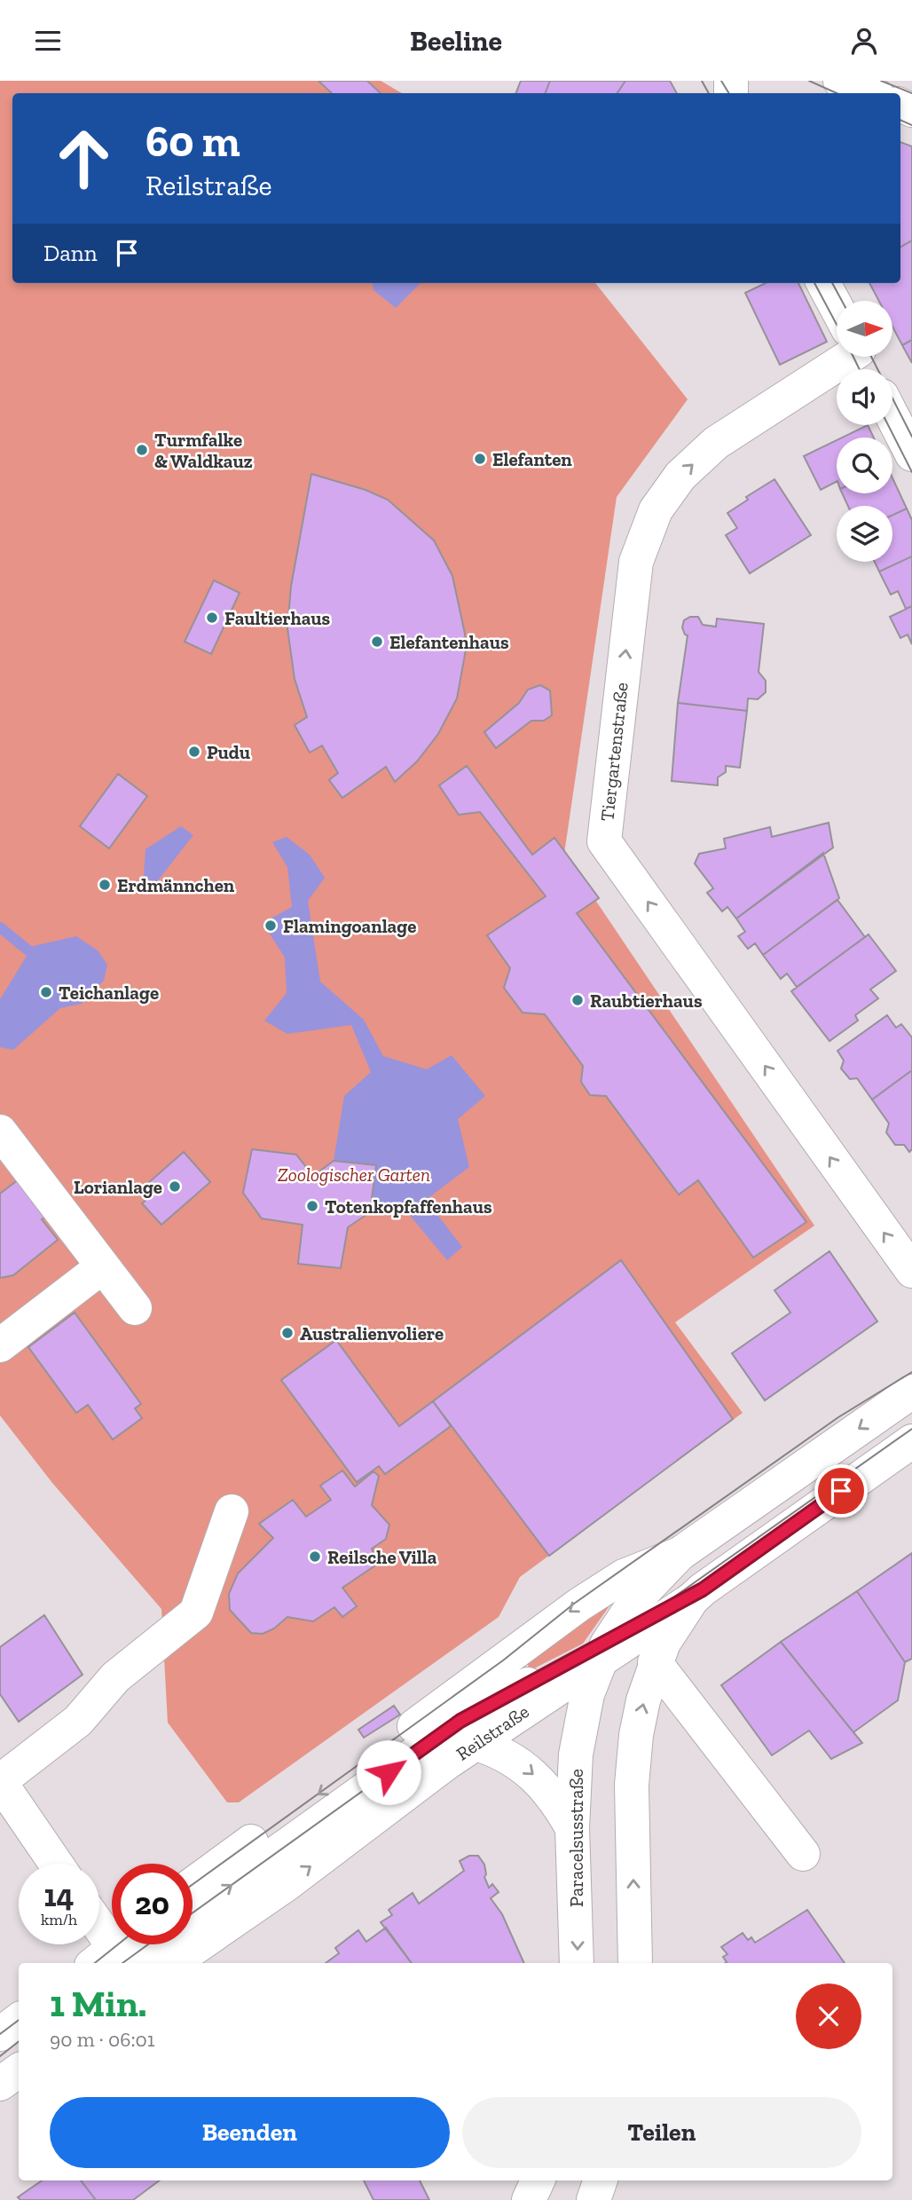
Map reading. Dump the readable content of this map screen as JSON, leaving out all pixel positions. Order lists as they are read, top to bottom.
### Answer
{
  "streets": {
    "street": ["Tiergartenstraße", "Reilstraße", "Paracelsusstraße"]
  },
  "crossings": [
    ["Reilstraße", "Paracelsusstraße"]
  ],
  "one_way": ["Tiergartenstraße"],
  "parks": ["Zoologischer Garten"],
  "places": [
    "Turmfalke & Waldkauz",
    "Elefanten",
    "Faultierhaus",
    "Elefantenhaus",
    "Pudu",
    "Erdmännchen",
    "Flamingoanlage",
    "Teichanlage",
    "Raubtierhaus",
    "Lorianlage",
    "Totenkopfaffenhaus",
    "Australienvoliere",
    "Reilsche Villa"
  ],
  "north": "right",
  "page": {
    "header": "Beeline",
    "turn": ["60 m", "Reilstraße"],
    "then": "Dann",
    "speed": "14 km/h",
    "limit": "20",
    "heading": ["1 Min.", "90 m · 06:01"],
    "buttons": ["Beenden", "Teilen"]
  }
}
